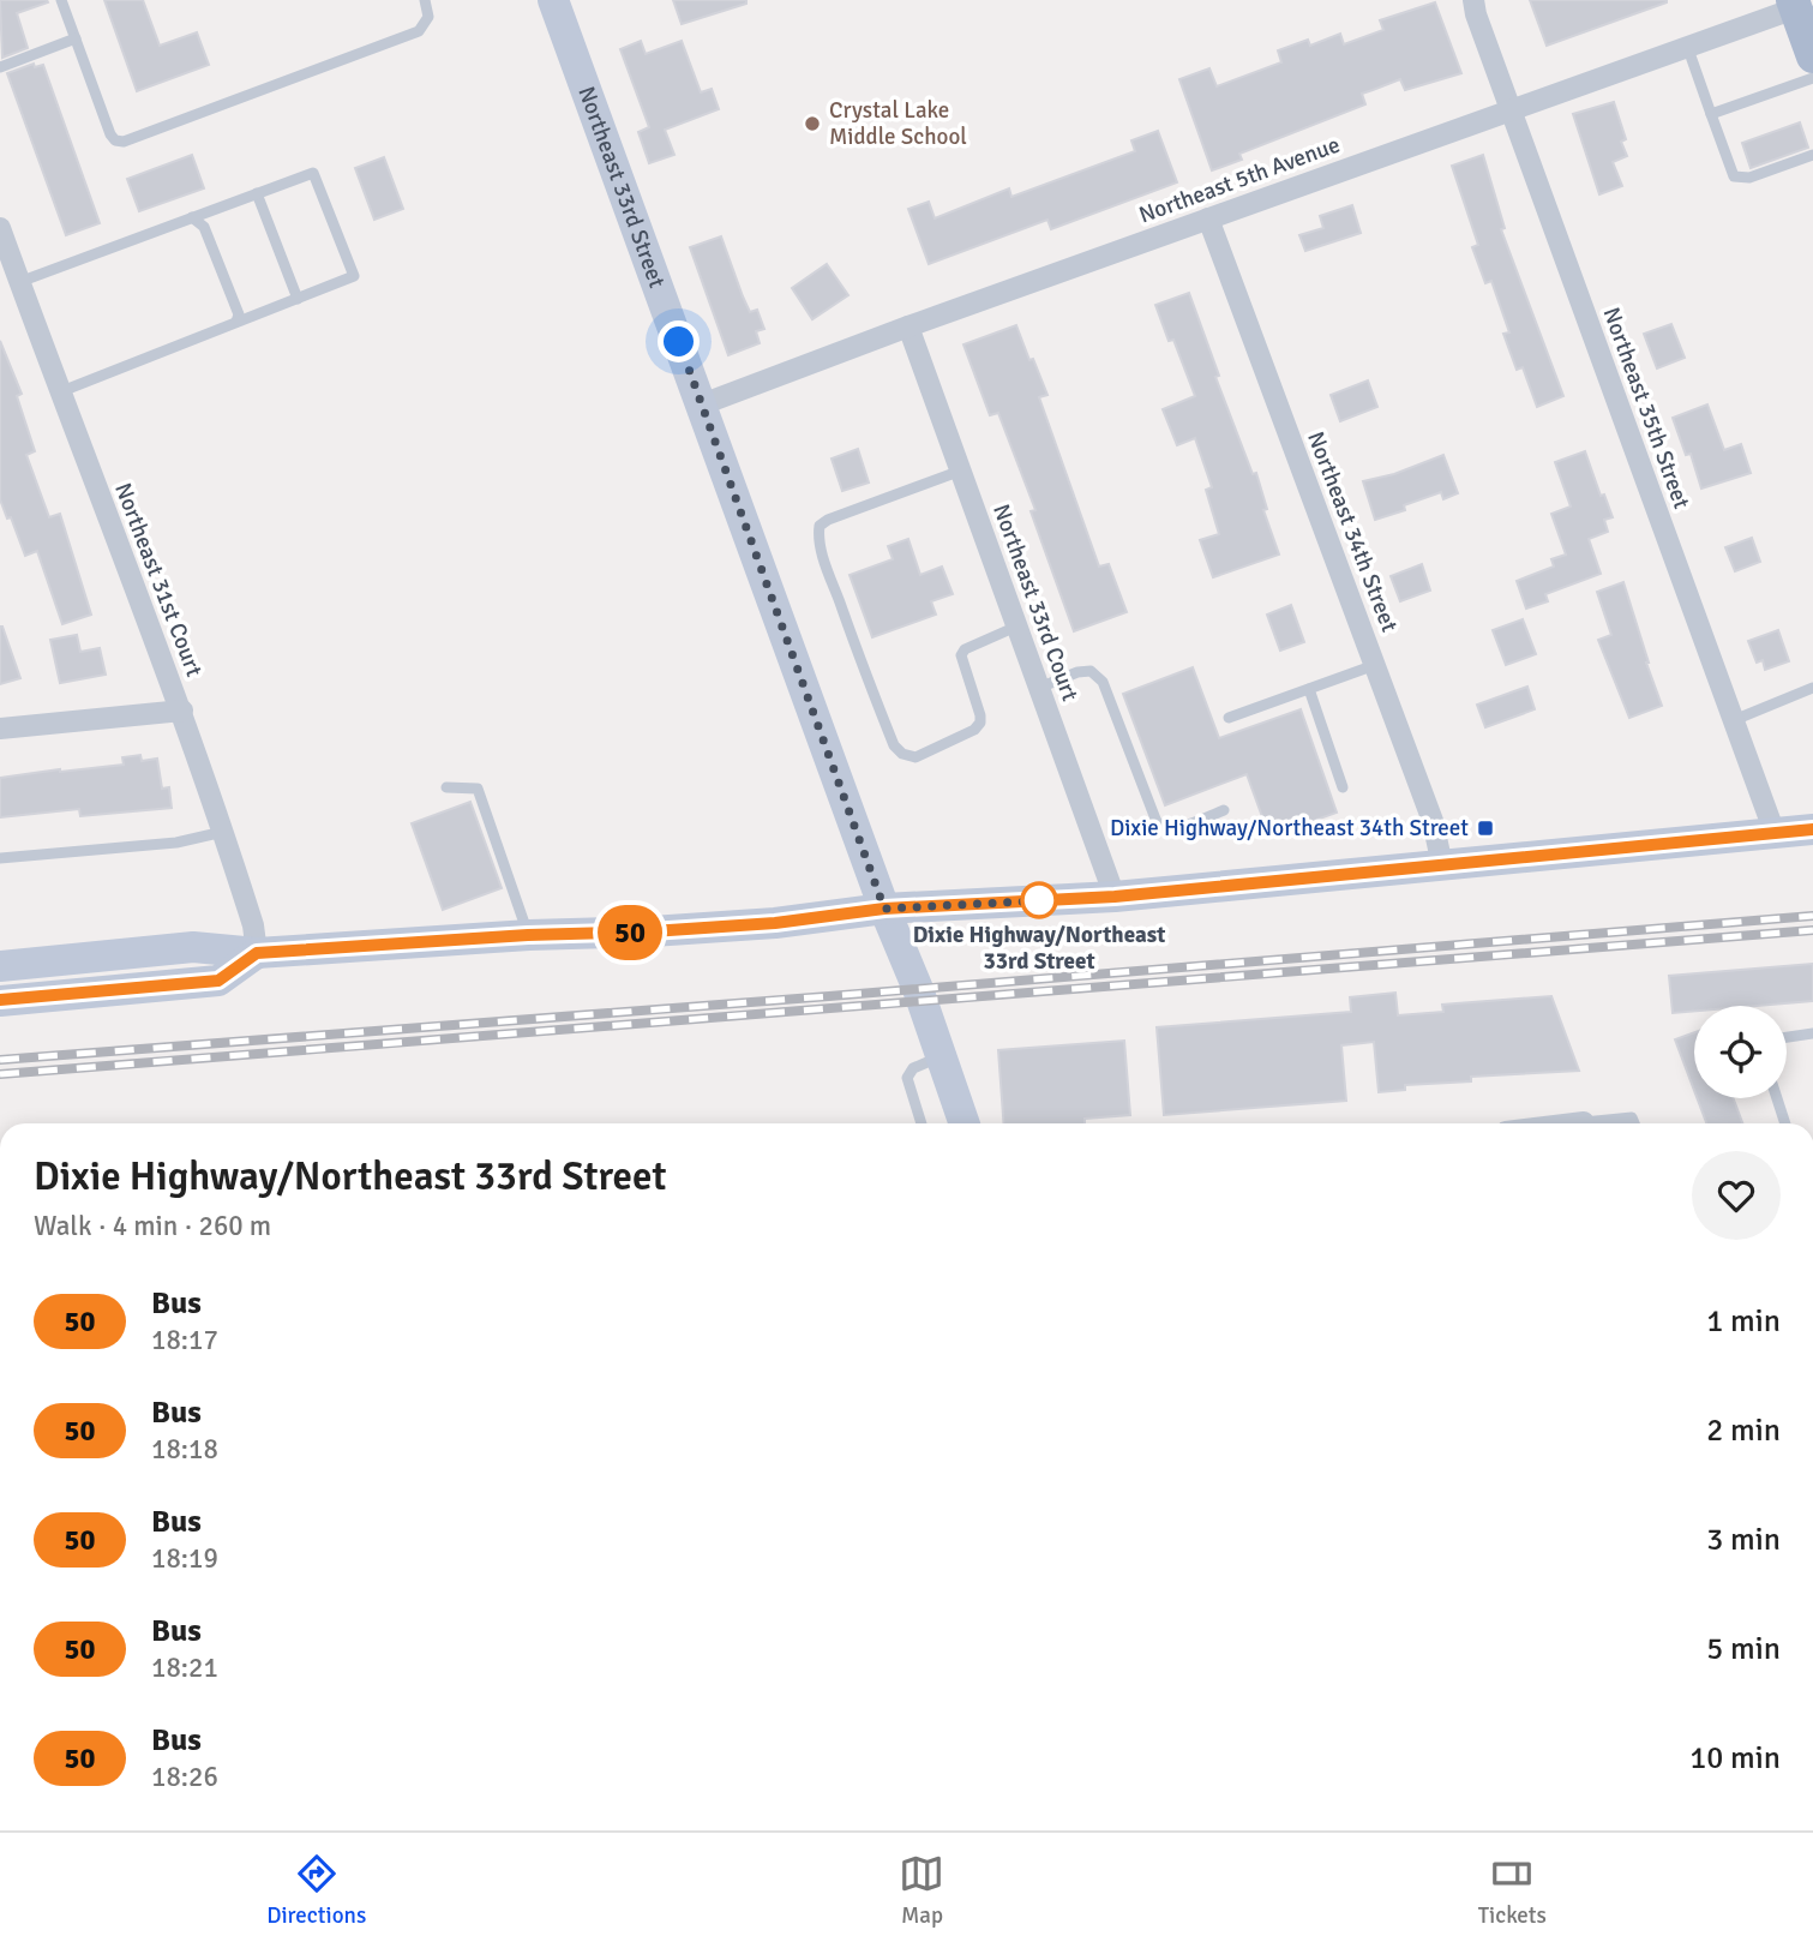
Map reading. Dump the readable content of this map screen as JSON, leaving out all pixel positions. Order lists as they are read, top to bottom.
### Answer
{
  "streets": {
    "main road": ["Northeast 33rd Street"],
    "street": [
      "Northeast 5th Avenue",
      "Northeast 35th Street",
      "Northeast 34th Street",
      "Northeast 31st Court",
      "Northeast 33rd Court"
    ]
  },
  "crossings": [
    ["Northeast 5th Avenue", "Northeast 33rd Street"],
    ["Northeast 5th Avenue", "Northeast 35th Street"],
    ["Northeast 5th Avenue", "Northeast 34th Street"],
    ["Northeast 5th Avenue", "Northeast 33rd Court"]
  ],
  "places": {
    "other": ["Crystal Lake Middle School", "Dixie Highway/Northeast 33rd Street"],
    "transit": ["Dixie Highway/Northeast 34th Street"]
  },
  "lines": ["bus line 50"],
  "page": {
    "on_map": "50",
    "heading": ["Dixie Highway/Northeast 33rd Street", "Walk · 4 min · 260 m"],
    "list": [
      {
        "mark": "50",
        "name": "Bus",
        "note": "18:17",
        "value": "1 min"
      },
      {
        "mark": "50",
        "name": "Bus",
        "note": "18:18",
        "value": "2 min"
      },
      {
        "mark": "50",
        "name": "Bus",
        "note": "18:19",
        "value": "3 min"
      },
      {
        "mark": "50",
        "name": "Bus",
        "note": "18:21",
        "value": "5 min"
      },
      {
        "mark": "50",
        "name": "Bus",
        "note": "18:26",
        "value": "10 min"
      }
    ],
    "tabs": ["Directions", "Map", "Tickets"]
  }
}
